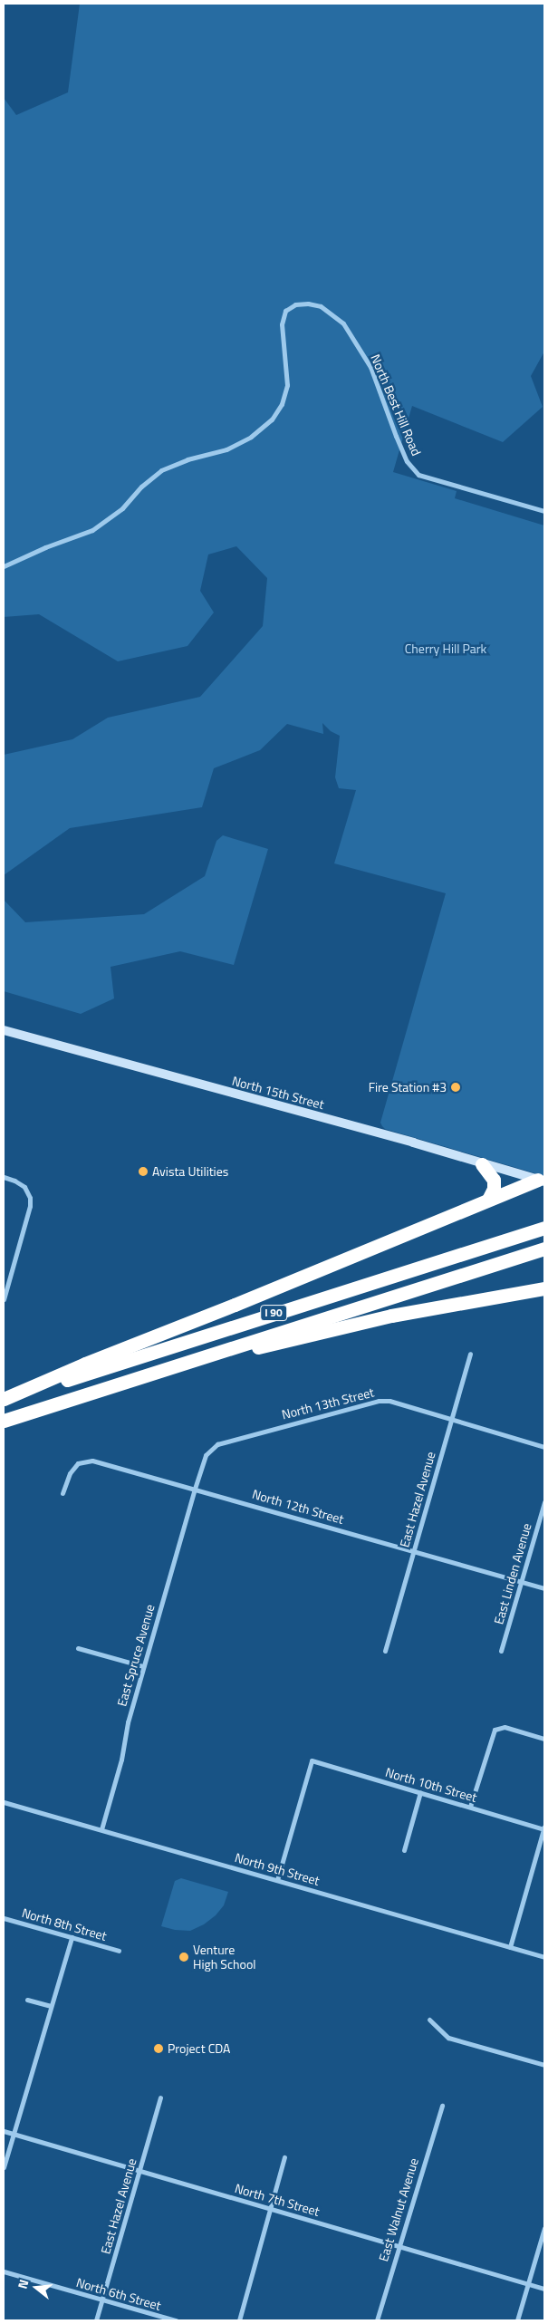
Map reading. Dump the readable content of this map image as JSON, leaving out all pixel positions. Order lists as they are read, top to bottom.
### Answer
{
  "streets": {
    "highway": ["I 90"],
    "main road": ["North 15th Street"],
    "street": [
      "North Best Hill Road",
      "North 13th Street",
      "East Hazel Avenue",
      "North 12th Street",
      "East Linden Avenue",
      "East Spruce Avenue",
      "North 10th Street",
      "North 9th Street",
      "North 8th Street",
      "North 7th Street",
      "East Walnut Avenue",
      "North 6th Street"
    ]
  },
  "crossings": [
    ["North 15th Street", "I 90"],
    ["North 13th Street", "East Hazel Avenue"],
    ["North 13th Street", "North 12th Street"],
    ["North 13th Street", "East Spruce Avenue"],
    ["East Hazel Avenue", "North 12th Street"],
    ["East Hazel Avenue", "North 7th Street"],
    ["East Hazel Avenue", "North 6th Street"],
    ["North 12th Street", "East Linden Avenue"],
    ["North 12th Street", "East Spruce Avenue"],
    ["East Spruce Avenue", "North 9th Street"],
    ["North 10th Street", "North 9th Street"],
    ["North 7th Street", "East Walnut Avenue"]
  ],
  "parks": ["Cherry Hill Park"],
  "places": [
    "Fire Station #3",
    "Avista Utilities",
    "Venture High School",
    "Project CDA"
  ],
  "north": "left"
}
